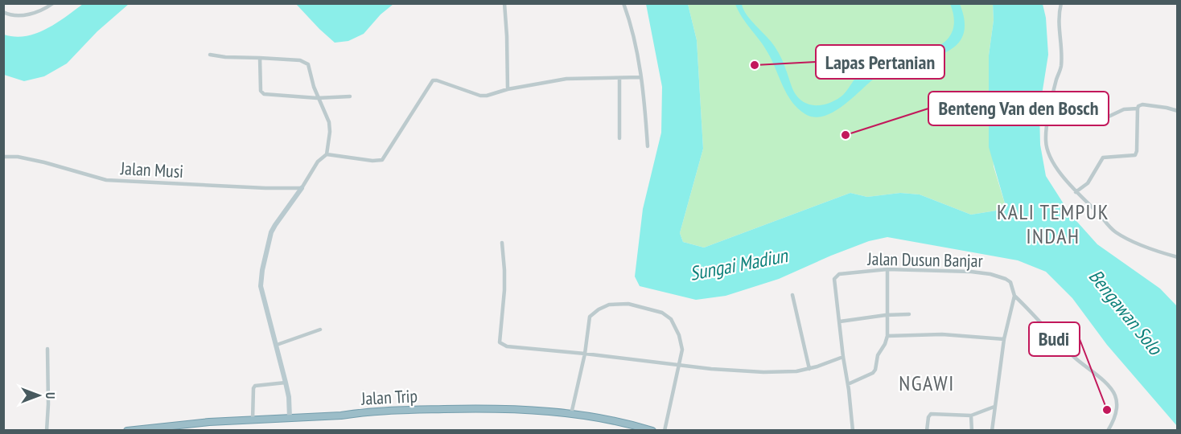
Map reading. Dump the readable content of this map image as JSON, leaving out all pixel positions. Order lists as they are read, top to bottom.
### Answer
{
  "streets": {
    "highway": ["Jalan Trip"],
    "street": ["Jalan Musi", "Jalan Dusun Banjar"]
  },
  "districts": ["KALI TEMPUK INDAH", "NGAWI"],
  "water": ["Sungai Madiun", "Bengawan Solo"],
  "places": ["Lapas Pertanian", "Benteng Van den Bosch", "Budi"],
  "north": "right"
}
